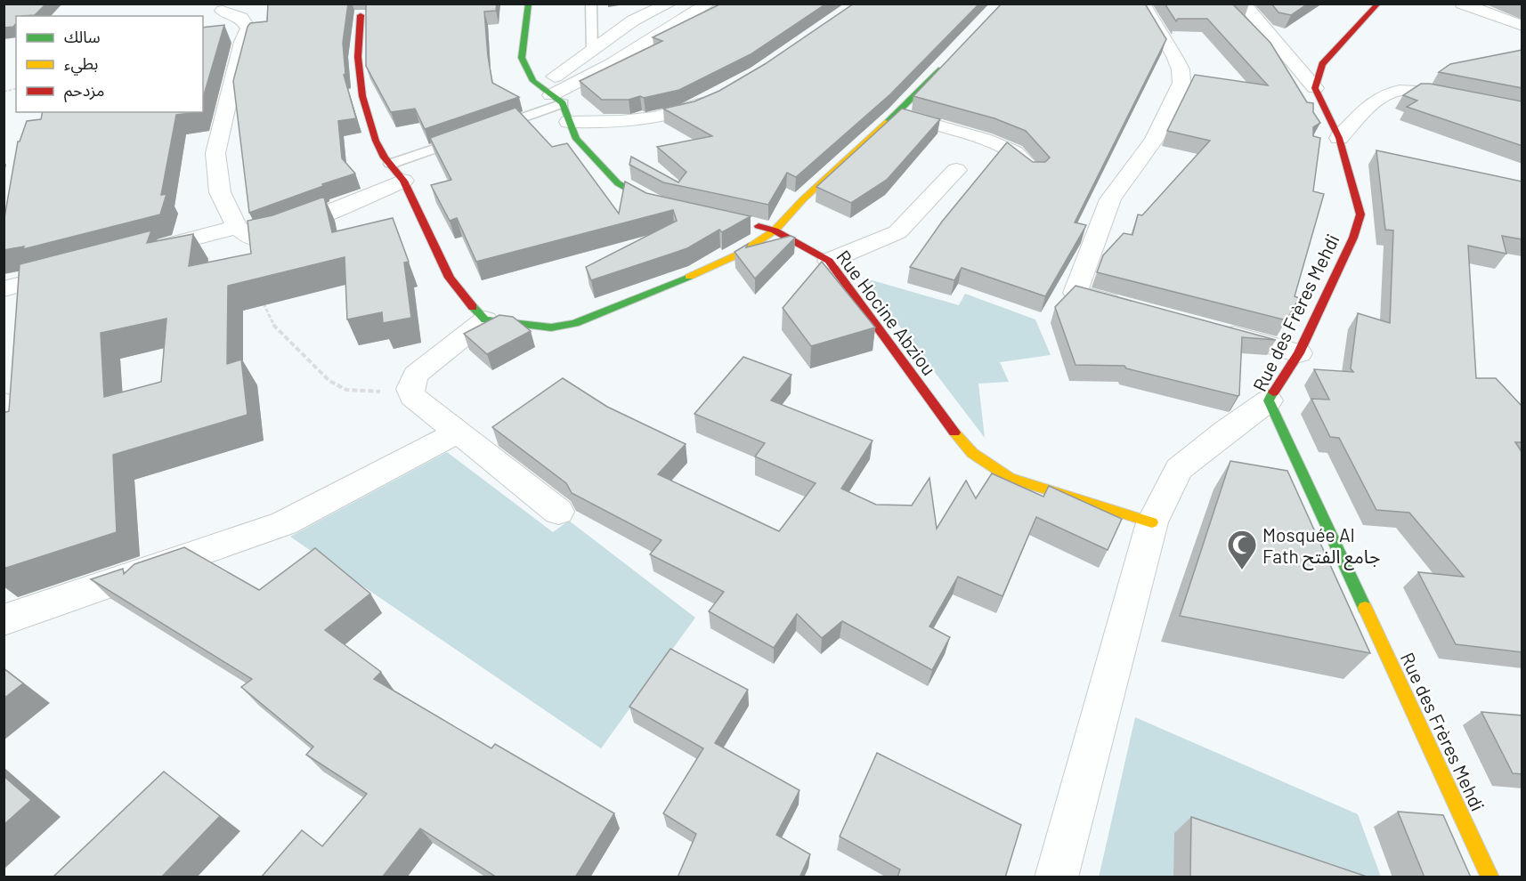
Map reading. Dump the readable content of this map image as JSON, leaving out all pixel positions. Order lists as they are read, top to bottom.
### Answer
{
  "streets": {
    "street": ["Rue Hocine Abziou", "Rue des Frères Mehdi"]
  },
  "places": {
    "mosque": ["Mosquée Al Fath جامع الفتح"]
  },
  "legend": ["سالك", "بطيء", "مزدحم"]
}
